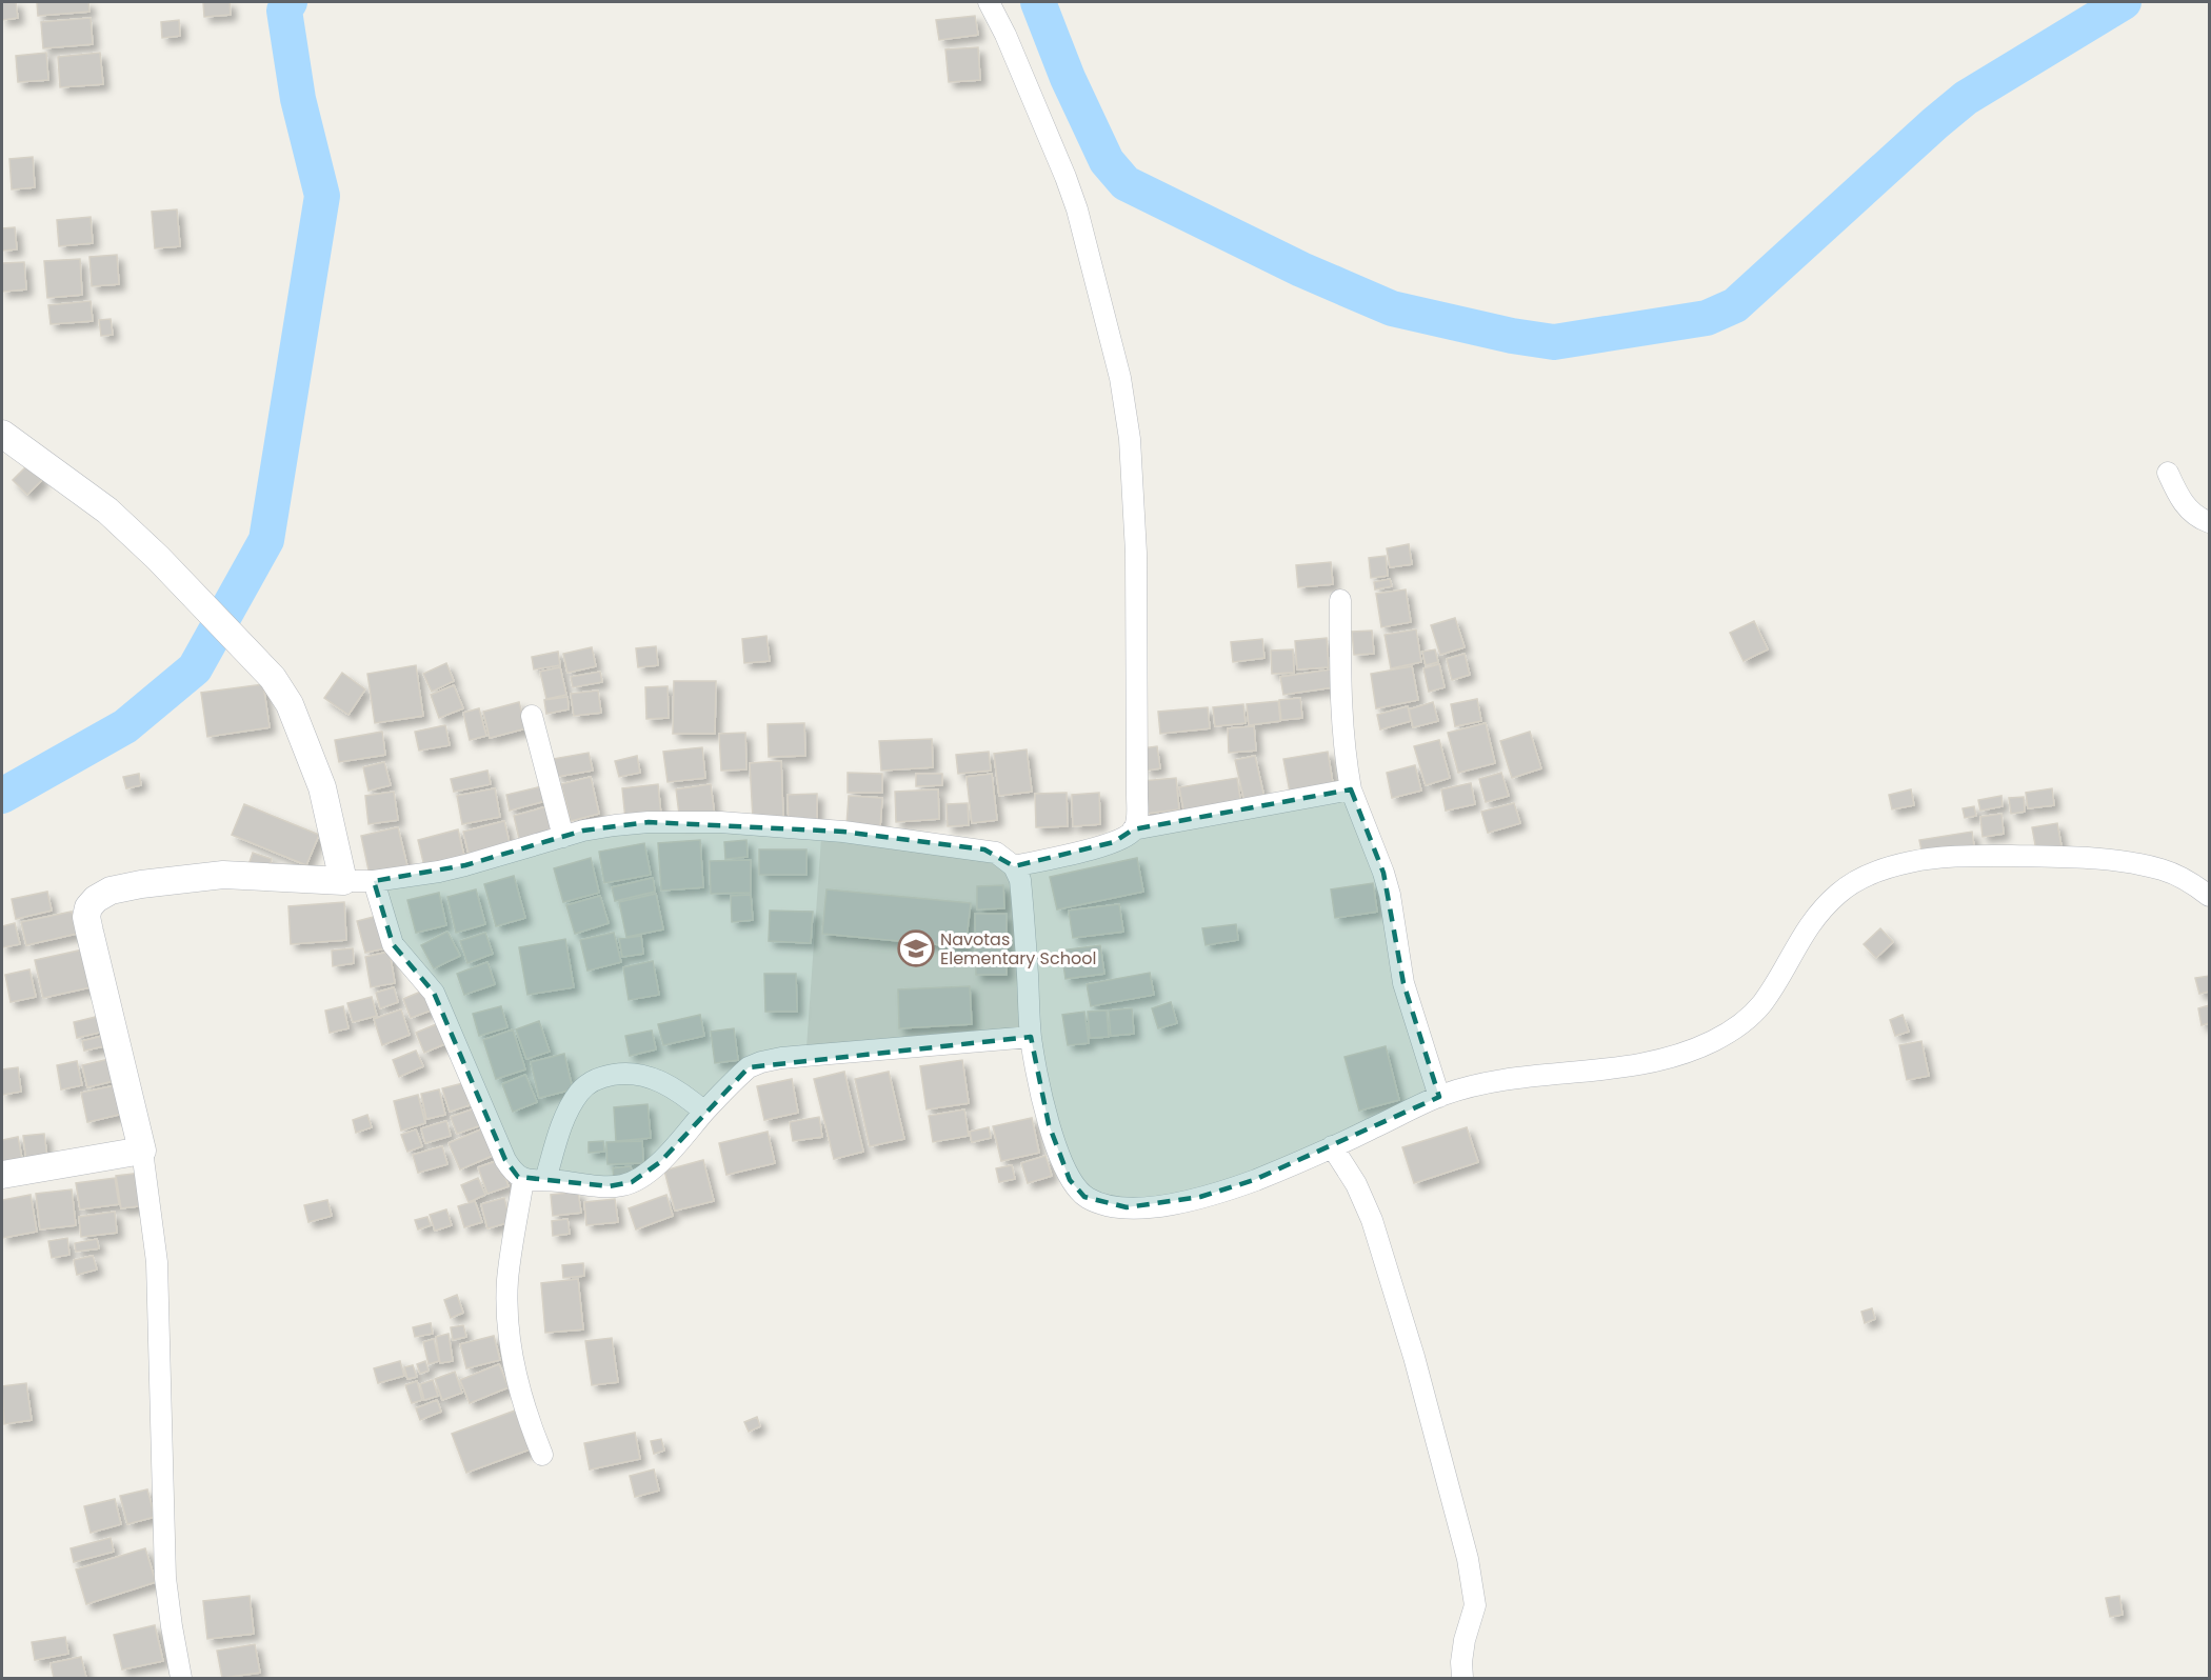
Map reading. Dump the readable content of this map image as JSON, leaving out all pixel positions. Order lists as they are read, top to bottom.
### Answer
{
  "places": {
    "school or university": ["Navotas Elementary School"]
  }
}
